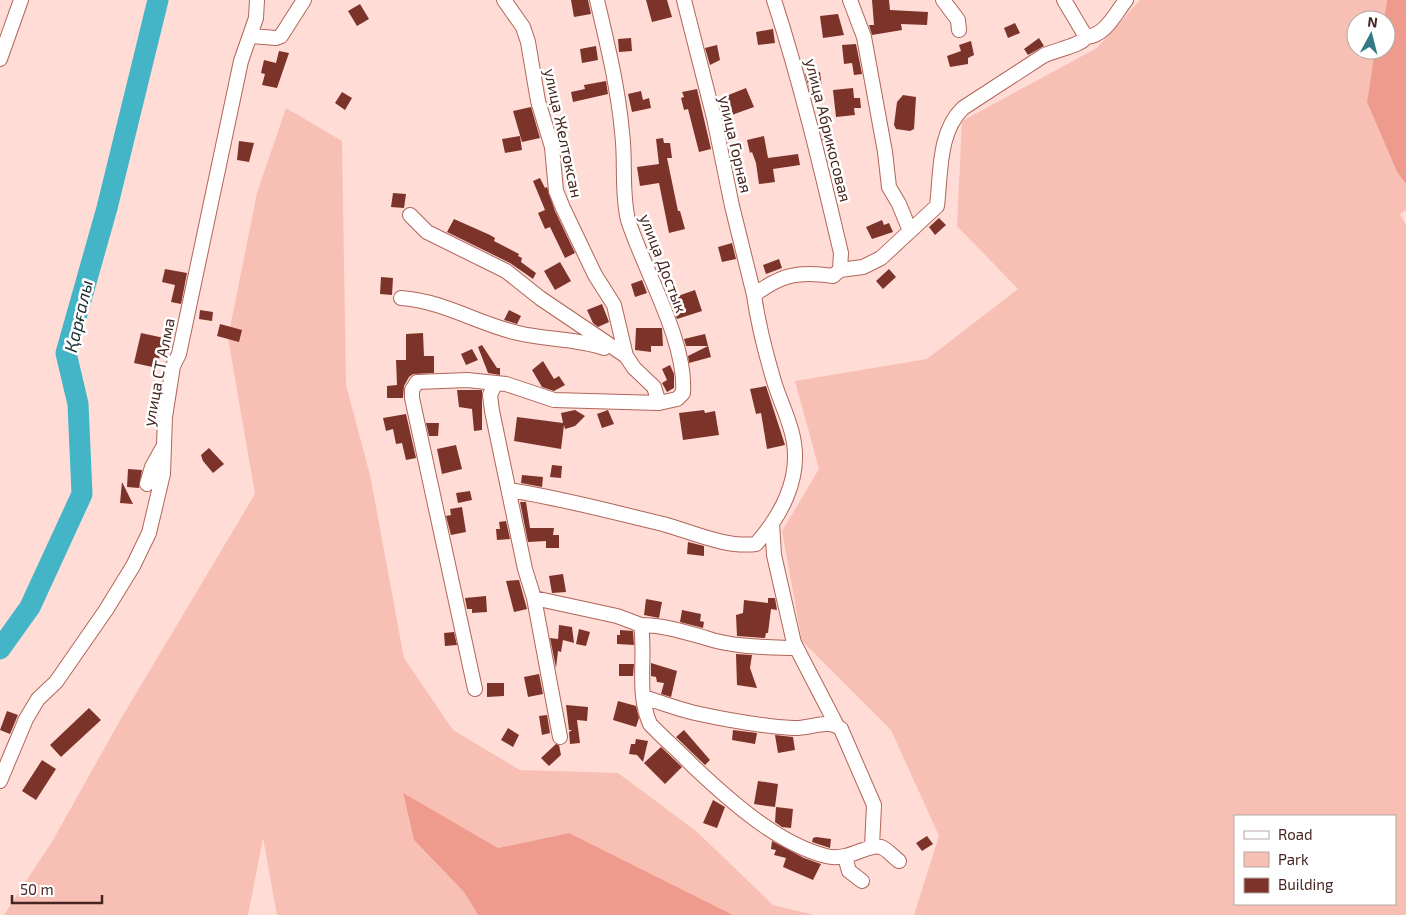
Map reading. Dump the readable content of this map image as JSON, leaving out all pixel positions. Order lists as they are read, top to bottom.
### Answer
{
  "streets": {
    "street": [
      "улица Абрикосовая",
      "улица Желтоксан",
      "улица Горная",
      "улица Достык",
      "улица СТ Алма"
    ]
  },
  "crossings": [
    ["улица Желтоксан", "улица Достык"]
  ],
  "water": ["Қарғалы"],
  "legend": ["Road", "Park", "Building"],
  "scale_bar": "50 m",
  "north": "top"
}
